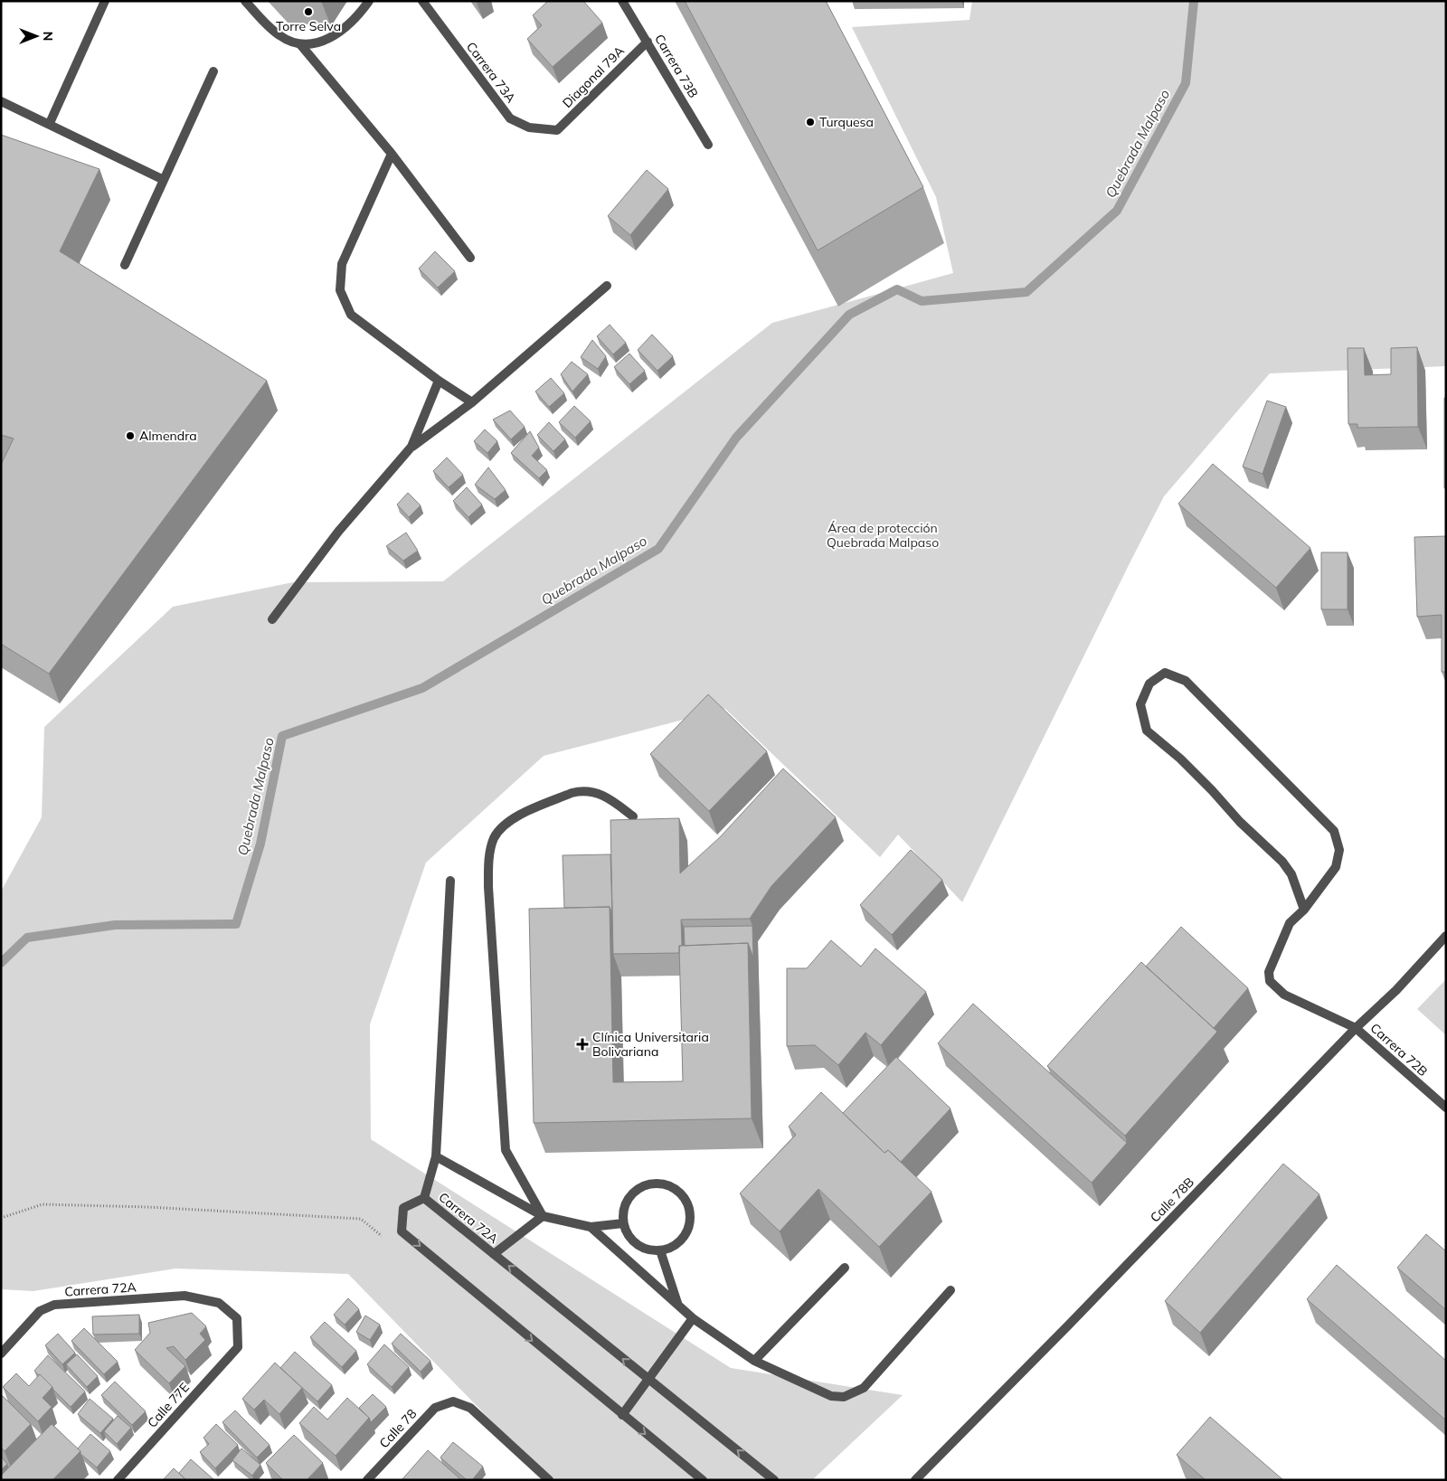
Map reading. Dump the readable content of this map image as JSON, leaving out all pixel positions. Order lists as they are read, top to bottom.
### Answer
{
  "streets": {
    "street": [
      "Carrera 73B",
      "Carrera 73A",
      "Diagonal 79A",
      "Carrera 72B",
      "Calle 78B",
      "Carrera 72A",
      "Calle 77E",
      "Calle 78"
    ]
  },
  "crossings": [
    ["Carrera 73B", "Diagonal 79A"],
    ["Carrera 73A", "Diagonal 79A"],
    ["Carrera 72B", "Calle 78B"],
    ["Carrera 72A", "Calle 77E"]
  ],
  "water": ["Quebrada Malpaso"],
  "parks": ["Área de protección Quebrada Malpaso"],
  "places": {
    "other": ["Torre Selva", "Turquesa", "Almendra"],
    "health": ["Clínica Universitaria Bolivariana"]
  },
  "north": "right"
}
